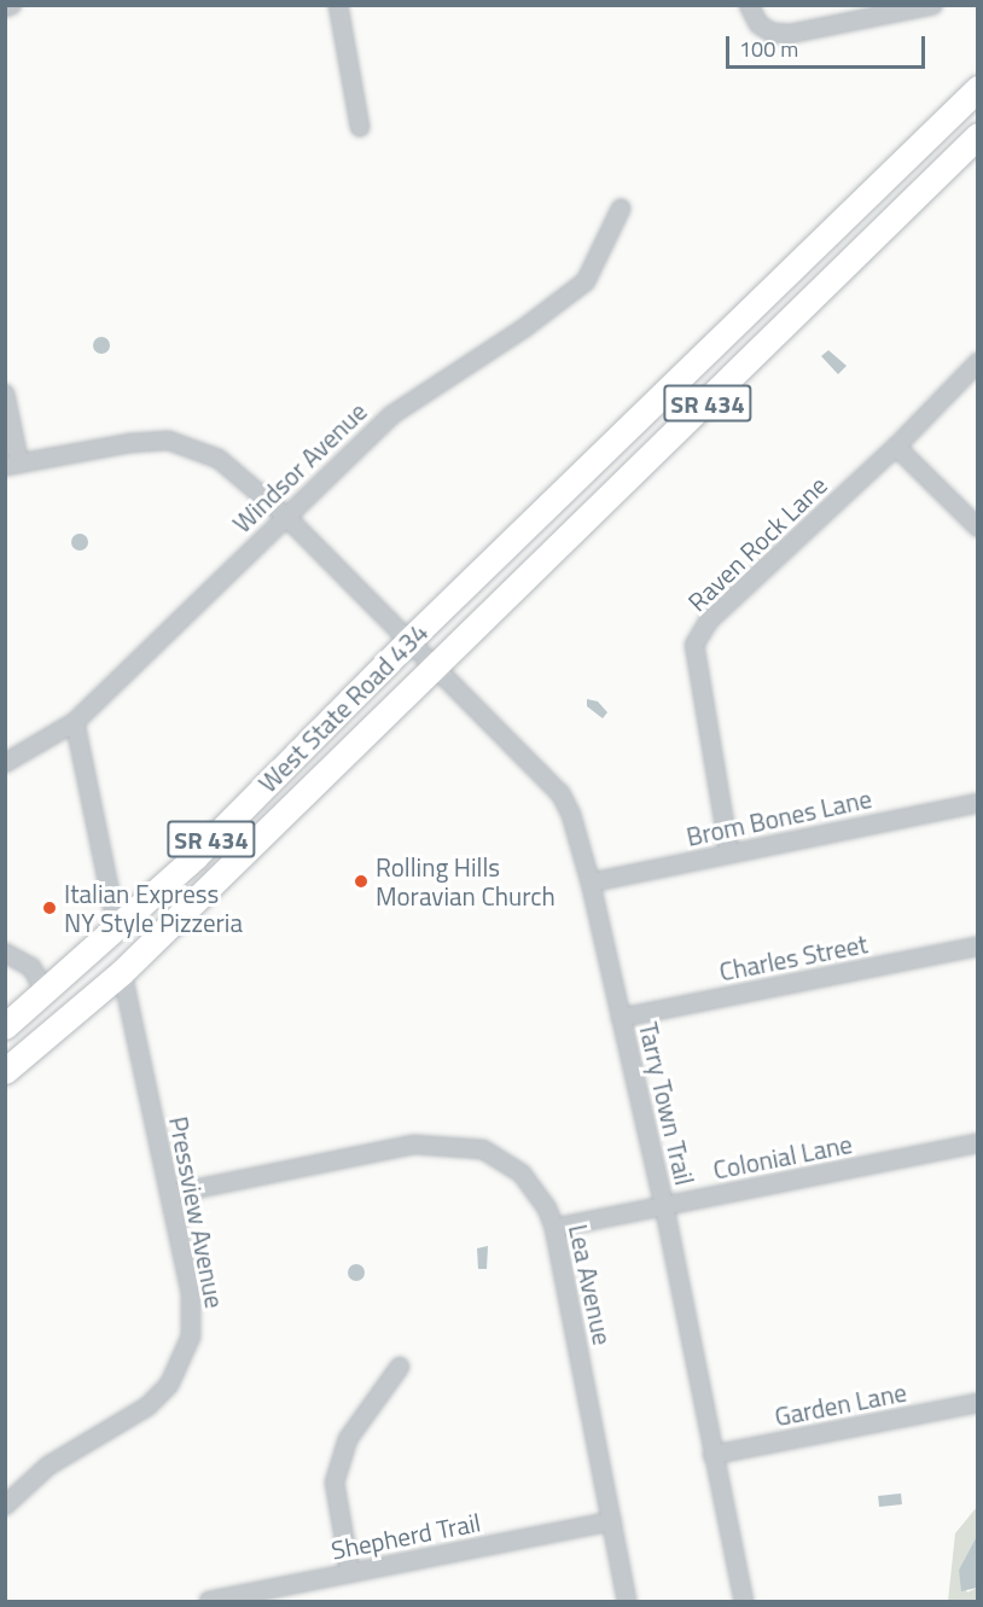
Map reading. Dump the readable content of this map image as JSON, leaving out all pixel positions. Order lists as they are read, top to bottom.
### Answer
{
  "streets": {
    "main road": ["SR 434", "West State Road 434"],
    "street": [
      "Windsor Avenue",
      "Raven Rock Lane",
      "Brom Bones Lane",
      "Charles Street",
      "Tarry Town Trail",
      "Colonial Lane",
      "Pressview Avenue",
      "Lea Avenue",
      "Garden Lane",
      "Shepherd Trail"
    ]
  },
  "crossings": [
    ["SR 434", "West State Road 434"],
    ["SR 434", "Tarry Town Trail"],
    ["SR 434", "Pressview Avenue"],
    ["Windsor Avenue", "Tarry Town Trail"],
    ["Raven Rock Lane", "Brom Bones Lane"],
    ["West State Road 434", "Tarry Town Trail"],
    ["Brom Bones Lane", "Tarry Town Trail"],
    ["Charles Street", "Tarry Town Trail"],
    ["Tarry Town Trail", "Colonial Lane"],
    ["Tarry Town Trail", "Garden Lane"],
    ["Colonial Lane", "Lea Avenue"],
    ["Pressview Avenue", "Lea Avenue"],
    ["Lea Avenue", "Shepherd Trail"]
  ],
  "places": ["Rolling Hills Moravian Church", "Italian Express NY Style Pizzeria"],
  "scale_bar": "100 m"
}
